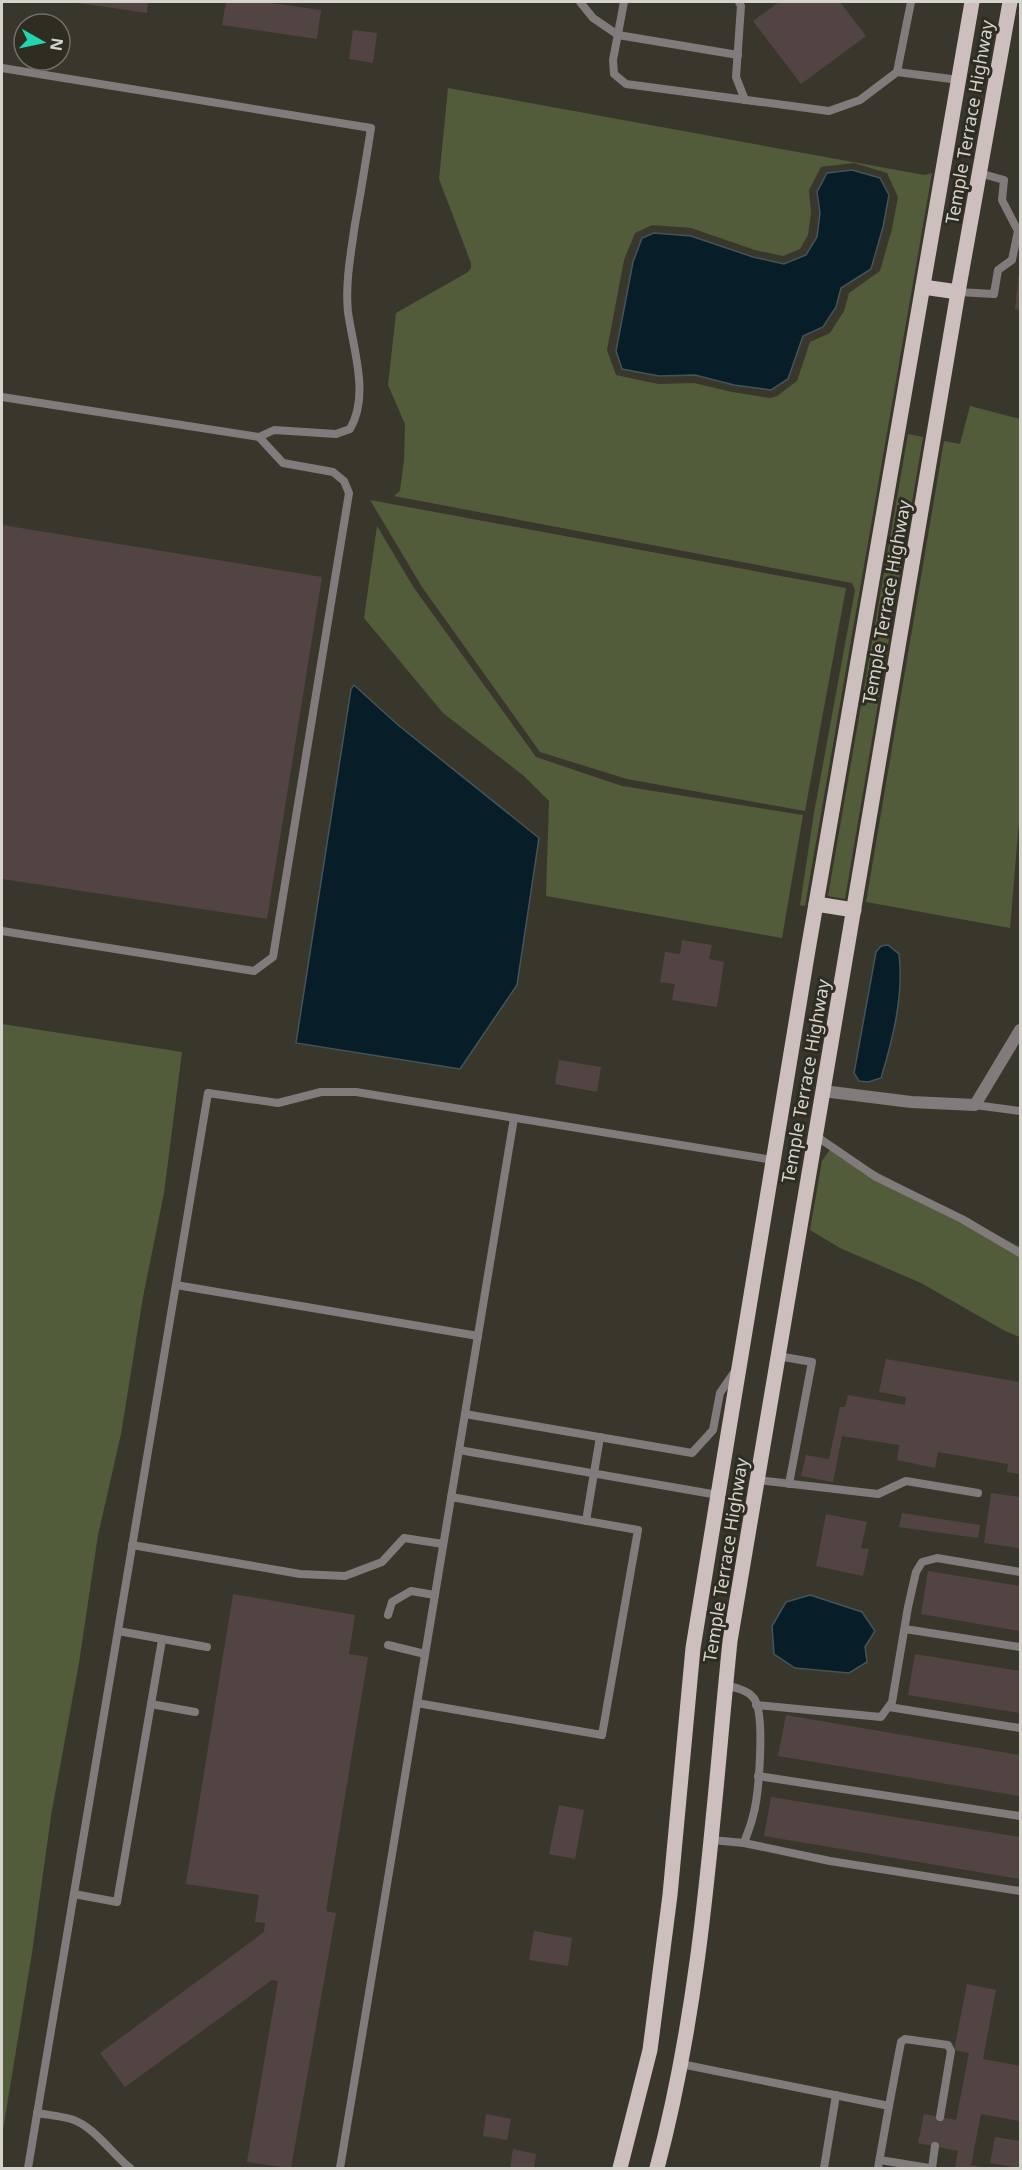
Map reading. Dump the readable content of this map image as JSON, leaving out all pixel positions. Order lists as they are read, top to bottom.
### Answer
{
  "streets": {
    "main road": ["Temple Terrace Highway"]
  },
  "north": "right"
}
